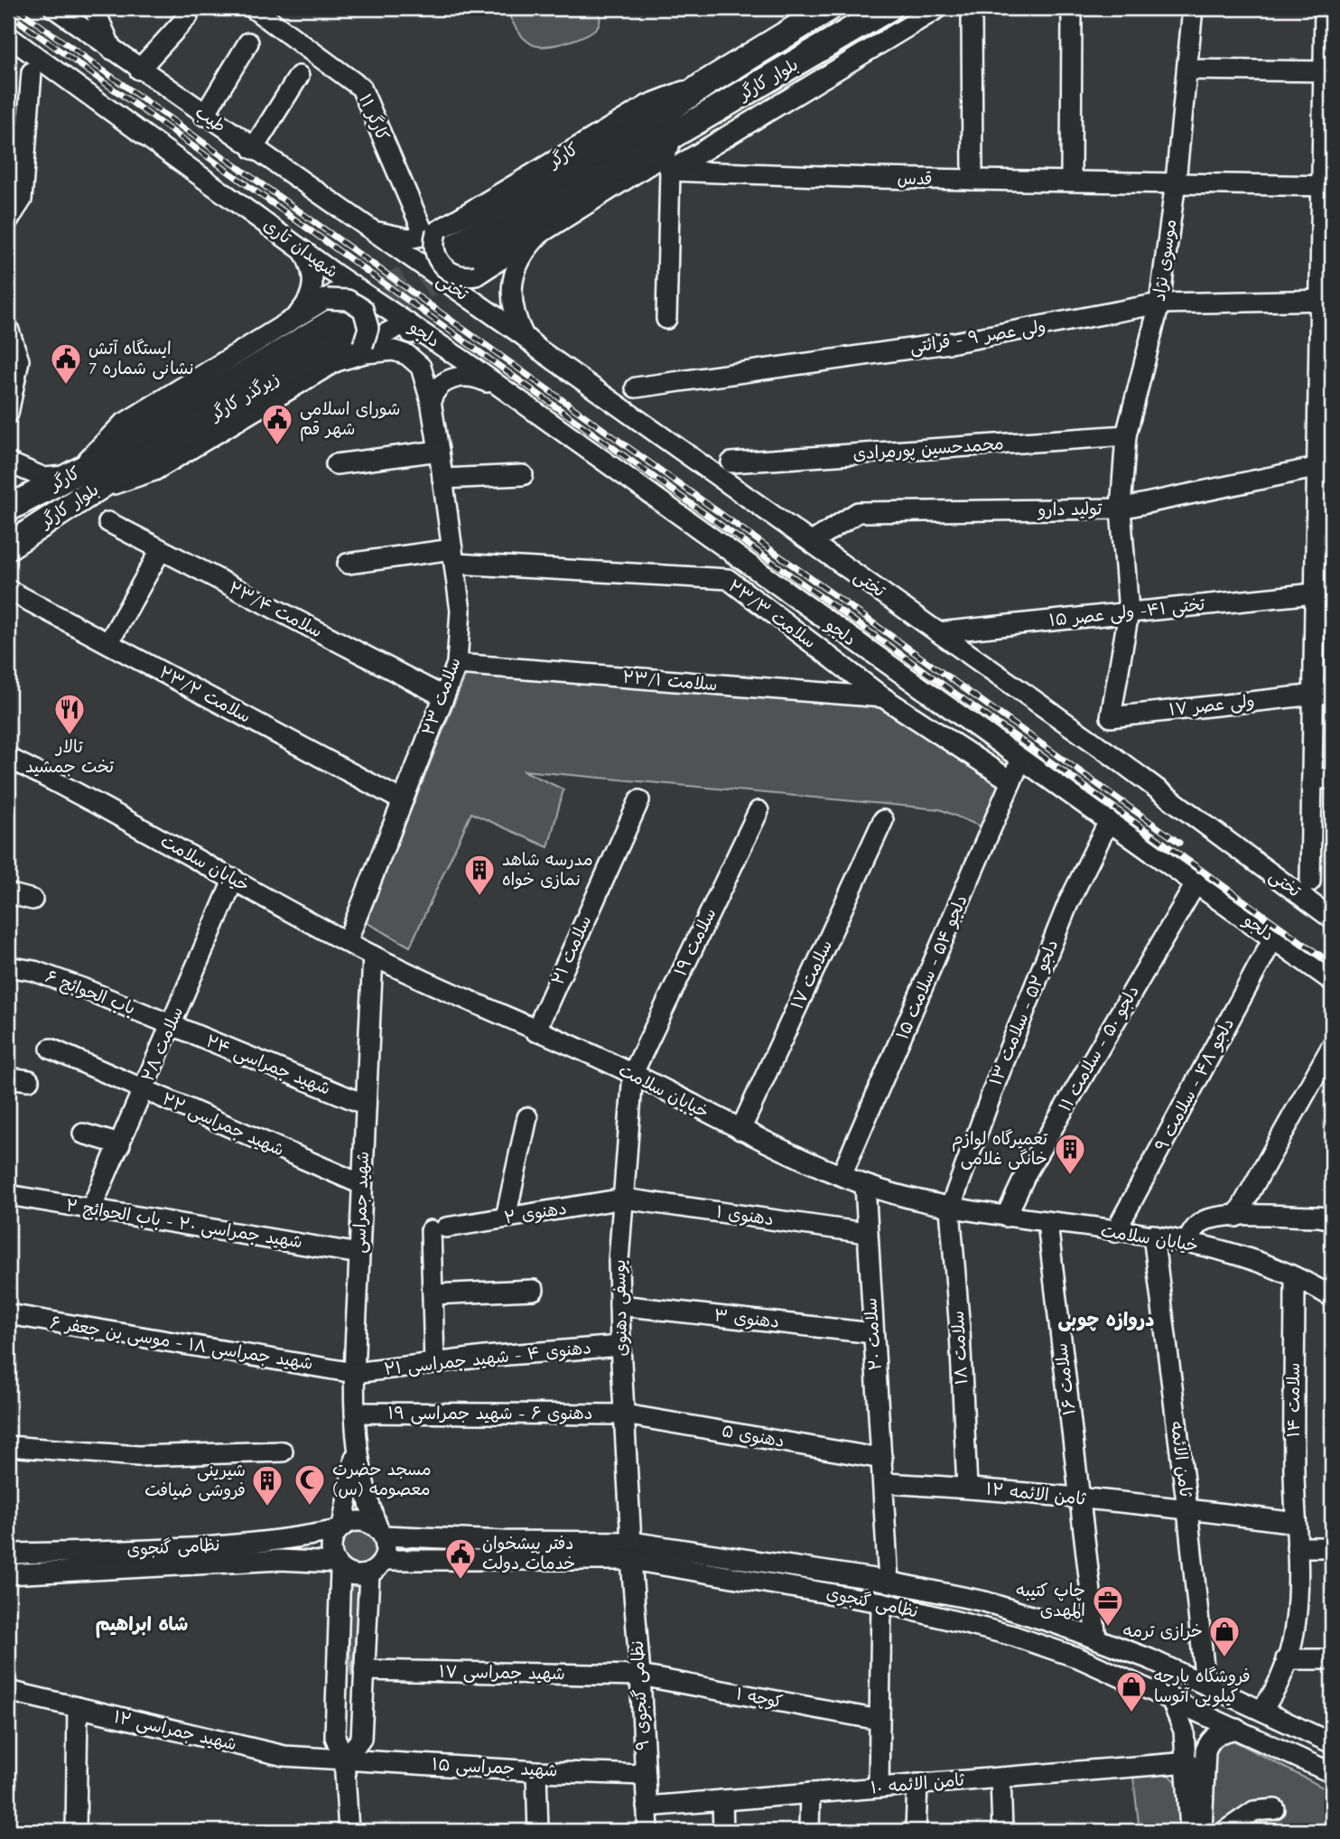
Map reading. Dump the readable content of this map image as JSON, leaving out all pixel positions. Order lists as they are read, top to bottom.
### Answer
{
  "streets": {
    "main road": ["بلوار کارگر", "کارگر", "زیرگذر کارگر"],
    "street": [
      "کارگر ۱۱",
      "طیب",
      "قدس",
      "شهیدان تاری",
      "موسوی نژاد",
      "تختی",
      "دلجو",
      "ولی عصر ۹ - قرائتی",
      "محمدحسین پورمرادی",
      "تولید دارو",
      "سلامت ۲۳/۴",
      "تختی ۴۱- ولی عصر ۱۵",
      "سلامت ۲۳/۳",
      "سلامت ۲۳/۱",
      "سلامت ۲۳/۲",
      "سلامت ۲۳",
      "ولی عصر ۱۷",
      "خیابان سلامت",
      "سلامت ۱۹",
      "سلامت ۲۱",
      "دلجو ۵۴ - سلامت ۱۵",
      "سلامت ۱۷",
      "باب الحوائج ۶",
      "دلجو ۵۲ - سلامت ۱۳",
      "سلامت ۲۸",
      "دلجو ۵۰ - سلامت ۱۱",
      "شهید جمراسی ۲۴",
      "دلجو ۴۸ - سلامت ۹",
      "شهید جمراسی ۲۲",
      "شهید جمراسی",
      "دهنوی ۲",
      "دهنوی ۱",
      "شهید جمراسی ۲۰ - باب الحوائج ۲",
      "یوسفی دهنوی",
      "دهنوی ۳",
      "سلامت ۲۰",
      "شهید جمراسی ۱۸ - موسی بن جعفر ۶",
      "سلامت ۱۸",
      "دهنوی ۴ - شهید جمراسی ۲۱",
      "سلامت ۱۶",
      "سلامت ۱۴",
      "دهنوی ۶ - شهید جمراسی ۱۹",
      "دهنوی ۵",
      "ثامن الائمه",
      "ثامن الائمه ۱۲",
      "نظامی گنجوی",
      "شهید جمراسی ۱۷",
      "نظامی گنجوی ۹",
      "کوچه ۱",
      "شهید جمراسی ۱۲",
      "شهید جمراسی ۱۵",
      "ثامن الائمه ۱۰"
    ]
  },
  "crossings": [
    ["بلوار کارگر", "کارگر"],
    ["بلوار کارگر", "قدس"],
    ["بلوار کارگر", "شهیدان تاری"],
    ["بلوار کارگر", "زیرگذر کارگر"],
    ["کارگر ۱۱", "کارگر"],
    ["طیب", "تختی"],
    ["کارگر", "شهیدان تاری"],
    ["قدس", "موسوی نژاد"],
    ["شهیدان تاری", "دلجو"],
    ["شهیدان تاری", "زیرگذر کارگر"],
    ["موسوی نژاد", "ولی عصر ۹ - قرائتی"],
    ["موسوی نژاد", "محمدحسین پورمرادی"],
    ["موسوی نژاد", "تولید دارو"],
    ["موسوی نژاد", "تختی ۴۱- ولی عصر ۱۵"],
    ["موسوی نژاد", "ولی عصر ۱۷"],
    ["تختی", "تولید دارو"],
    ["تختی", "تختی ۴۱- ولی عصر ۱۵"],
    ["دلجو", "سلامت ۲۳"],
    ["دلجو", "دلجو ۵۴ - سلامت ۱۵"],
    ["دلجو", "دلجو ۵۲ - سلامت ۱۳"],
    ["دلجو", "دلجو ۵۰ - سلامت ۱۱"],
    ["دلجو", "دلجو ۴۸ - سلامت ۹"],
    ["سلامت ۲۳/۴", "سلامت ۲۳"],
    ["سلامت ۲۳/۳", "سلامت ۲۳/۱"],
    ["سلامت ۲۳/۳", "سلامت ۲۳"],
    ["سلامت ۲۳/۳", "دلجو ۵۴ - سلامت ۱۵"],
    ["سلامت ۲۳/۱", "سلامت ۲۳"],
    ["سلامت ۲۳/۲", "سلامت ۲۳"],
    ["سلامت ۲۳", "خیابان سلامت"],
    ["خیابان سلامت", "سلامت ۱۹"],
    ["خیابان سلامت", "سلامت ۲۱"],
    ["خیابان سلامت", "دلجو ۵۴ - سلامت ۱۵"],
    ["خیابان سلامت", "سلامت ۱۷"],
    ["خیابان سلامت", "دلجو ۵۲ - سلامت ۱۳"],
    ["خیابان سلامت", "سلامت ۲۸"],
    ["خیابان سلامت", "دلجو ۵۰ - سلامت ۱۱"],
    ["خیابان سلامت", "دلجو ۴۸ - سلامت ۹"],
    ["خیابان سلامت", "شهید جمراسی"],
    ["خیابان سلامت", "یوسفی دهنوی"],
    ["خیابان سلامت", "سلامت ۲۰"],
    ["خیابان سلامت", "سلامت ۱۸"],
    ["خیابان سلامت", "سلامت ۱۶"],
    ["خیابان سلامت", "سلامت ۱۴"],
    ["خیابان سلامت", "ثامن الائمه"],
    ["سلامت ۱۹", "یوسفی دهنوی"],
    ["باب الحوائج ۶", "سلامت ۲۸"],
    ["باب الحوائج ۶", "شهید جمراسی ۲۴"],
    ["دلجو ۵۲ - سلامت ۱۳", "سلامت ۱۸"],
    ["سلامت ۲۸", "شهید جمراسی ۲۴"],
    ["سلامت ۲۸", "شهید جمراسی ۲۲"],
    ["سلامت ۲۸", "شهید جمراسی ۲۰ - باب الحوائج ۲"],
    ["شهید جمراسی ۲۴", "شهید جمراسی"],
    ["شهید جمراسی ۲۲", "شهید جمراسی"],
    ["شهید جمراسی", "شهید جمراسی ۲۰ - باب الحوائج ۲"],
    ["شهید جمراسی", "شهید جمراسی ۱۸ - موسی بن جعفر ۶"],
    ["شهید جمراسی", "دهنوی ۴ - شهید جمراسی ۲۱"],
    ["شهید جمراسی", "دهنوی ۶ - شهید جمراسی ۱۹"],
    ["دهنوی ۲", "دهنوی ۱"],
    ["دهنوی ۲", "یوسفی دهنوی"],
    ["دهنوی ۱", "یوسفی دهنوی"],
    ["دهنوی ۱", "سلامت ۲۰"],
    ["یوسفی دهنوی", "دهنوی ۳"],
    ["یوسفی دهنوی", "دهنوی ۴ - شهید جمراسی ۲۱"],
    ["یوسفی دهنوی", "دهنوی ۶ - شهید جمراسی ۱۹"],
    ["یوسفی دهنوی", "دهنوی ۵"],
    ["یوسفی دهنوی", "نظامی گنجوی"],
    ["یوسفی دهنوی", "نظامی گنجوی ۹"],
    ["دهنوی ۳", "سلامت ۲۰"],
    ["سلامت ۲۰", "دهنوی ۵"],
    ["سلامت ۲۰", "ثامن الائمه ۱۲"],
    ["سلامت ۲۰", "نظامی گنجوی"],
    ["شهید جمراسی ۱۸ - موسی بن جعفر ۶", "دهنوی ۴ - شهید جمراسی ۲۱"],
    ["سلامت ۱۸", "ثامن الائمه ۱۲"],
    ["سلامت ۱۶", "ثامن الائمه ۱۲"],
    ["سلامت ۱۶", "نظامی گنجوی"],
    ["سلامت ۱۴", "ثامن الائمه ۱۲"],
    ["سلامت ۱۴", "نظامی گنجوی"],
    ["دهنوی ۶ - شهید جمراسی ۱۹", "دهنوی ۵"],
    ["ثامن الائمه", "ثامن الائمه ۱۲"],
    ["ثامن الائمه", "نظامی گنجوی"],
    ["نظامی گنجوی", "نظامی گنجوی ۹"],
    ["شهید جمراسی ۱۷", "نظامی گنجوی ۹"],
    ["شهید جمراسی ۱۷", "کوچه ۱"],
    ["نظامی گنجوی ۹", "کوچه ۱"],
    ["نظامی گنجوی ۹", "شهید جمراسی ۱۵"],
    ["نظامی گنجوی ۹", "ثامن الائمه ۱۰"],
    ["شهید جمراسی ۱۲", "شهید جمراسی ۱۵"]
  ],
  "districts": ["دروازه چوبی", "شاه ابراهیم"],
  "places": {
    "public building": ["ایستگاه آتش نشانی شماره 7", "شورای اسلامی شهر قم", "دفتر پیشخوان خدمات دولت"],
    "restaurant": ["تالار تخت جمشید"],
    "building": ["مدرسه شاهد نمازی خواه", "تعمیرگاه لوازم خانگی غلامی", "شیرینی فروشی ضیافت"],
    "mosque": ["مسجد حضرت معصومه (س)"],
    "office": ["چاپ‌ کتیبه المهدی"],
    "shop": ["خرازی ترمه", "فروشگاه پارچه کیلویی آتوسا"]
  }
}
